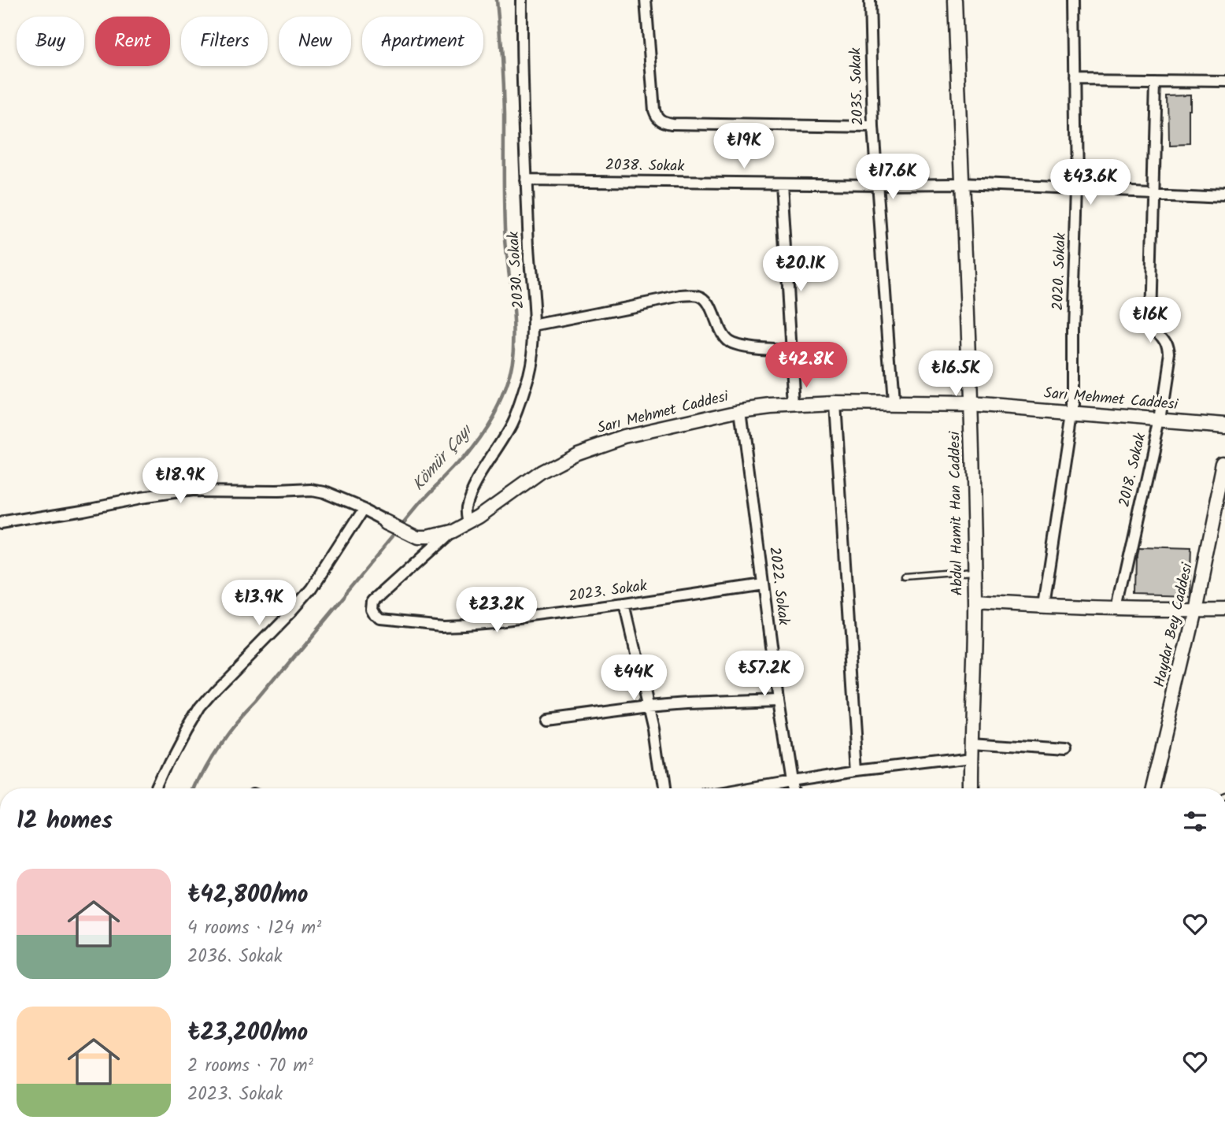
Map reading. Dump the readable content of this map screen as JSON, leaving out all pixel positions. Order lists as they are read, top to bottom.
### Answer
{
  "streets": {
    "street": [
      "2035. Sokak",
      "2038. Sokak",
      "2030. Sokak",
      "2020. Sokak",
      "Sarı Mehmet Caddesi",
      "2018. Sokak",
      "Abdul Hamit Han Caddesi",
      "2022. Sokak",
      "2023. Sokak",
      "Haydar Bey Caddesi"
    ]
  },
  "crossings": [
    ["2035. Sokak", "2038. Sokak"],
    ["2035. Sokak", "Sarı Mehmet Caddesi"],
    ["2038. Sokak", "2030. Sokak"],
    ["2038. Sokak", "2020. Sokak"],
    ["2038. Sokak", "2018. Sokak"],
    ["2038. Sokak", "Abdul Hamit Han Caddesi"],
    ["2030. Sokak", "Sarı Mehmet Caddesi"],
    ["2020. Sokak", "Sarı Mehmet Caddesi"],
    ["Sarı Mehmet Caddesi", "2018. Sokak"],
    ["Sarı Mehmet Caddesi", "Abdul Hamit Han Caddesi"],
    ["Sarı Mehmet Caddesi", "2022. Sokak"],
    ["Sarı Mehmet Caddesi", "2023. Sokak"],
    ["2022. Sokak", "2023. Sokak"]
  ],
  "water": ["Kömür Çayı"],
  "page": {
    "chip": [
      "Buy",
      "Rent",
      "Filters",
      "New",
      "Apartment"
    ],
    "price": [
      "₺19K",
      "₺17.6K",
      "₺43.6K",
      "₺20.1K",
      "₺16K",
      "₺42.8K",
      "₺16.5K",
      "₺18.9K",
      "₺13.9K",
      "₺23.2K",
      "₺57.2K",
      "₺44K"
    ],
    "heading": "12 homes",
    "list": [
      {
        "name": "₺42,800/mo",
        "note": "4 rooms · 124 m² · 2036. Sokak"
      },
      {
        "name": "₺23,200/mo",
        "note": "2 rooms · 70 m² · 2023. Sokak"
      }
    ]
  }
}
